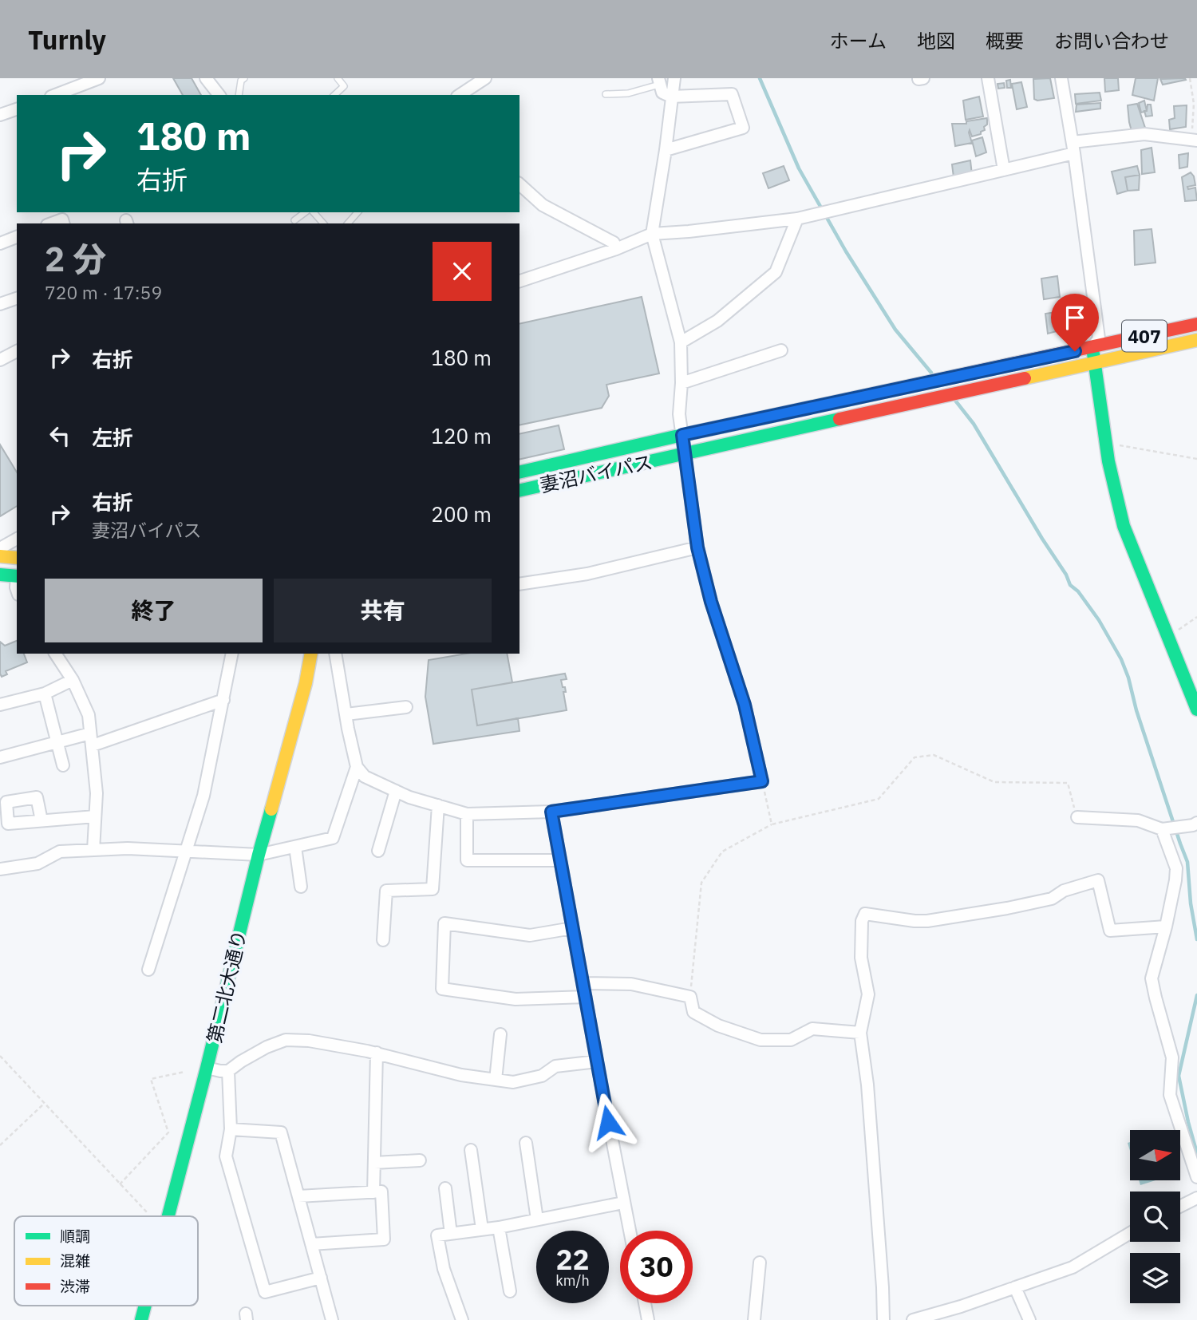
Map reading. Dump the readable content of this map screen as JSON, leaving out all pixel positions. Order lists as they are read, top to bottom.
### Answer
{
  "streets": {
    "main road": ["407", "妻沼バイパス", "第二北大通り"]
  },
  "legend": ["順調", "混雑", "渋滞"],
  "north": "right",
  "page": {
    "header": "Turnly",
    "nav": [
      "ホーム",
      "地図",
      "概要",
      "お問い合わせ"
    ],
    "turn": ["180 m", "右折"],
    "heading": ["2 分", "720 m · 17:59"],
    "list": [
      {
        "name": "右折",
        "value": "180 m"
      },
      {
        "name": "左折",
        "value": "120 m"
      },
      {
        "name": "右折",
        "note": "妻沼バイパス",
        "value": "200 m"
      }
    ],
    "buttons": ["終了", "共有"],
    "speed": "22 km/h",
    "limit": "30"
  }
}
